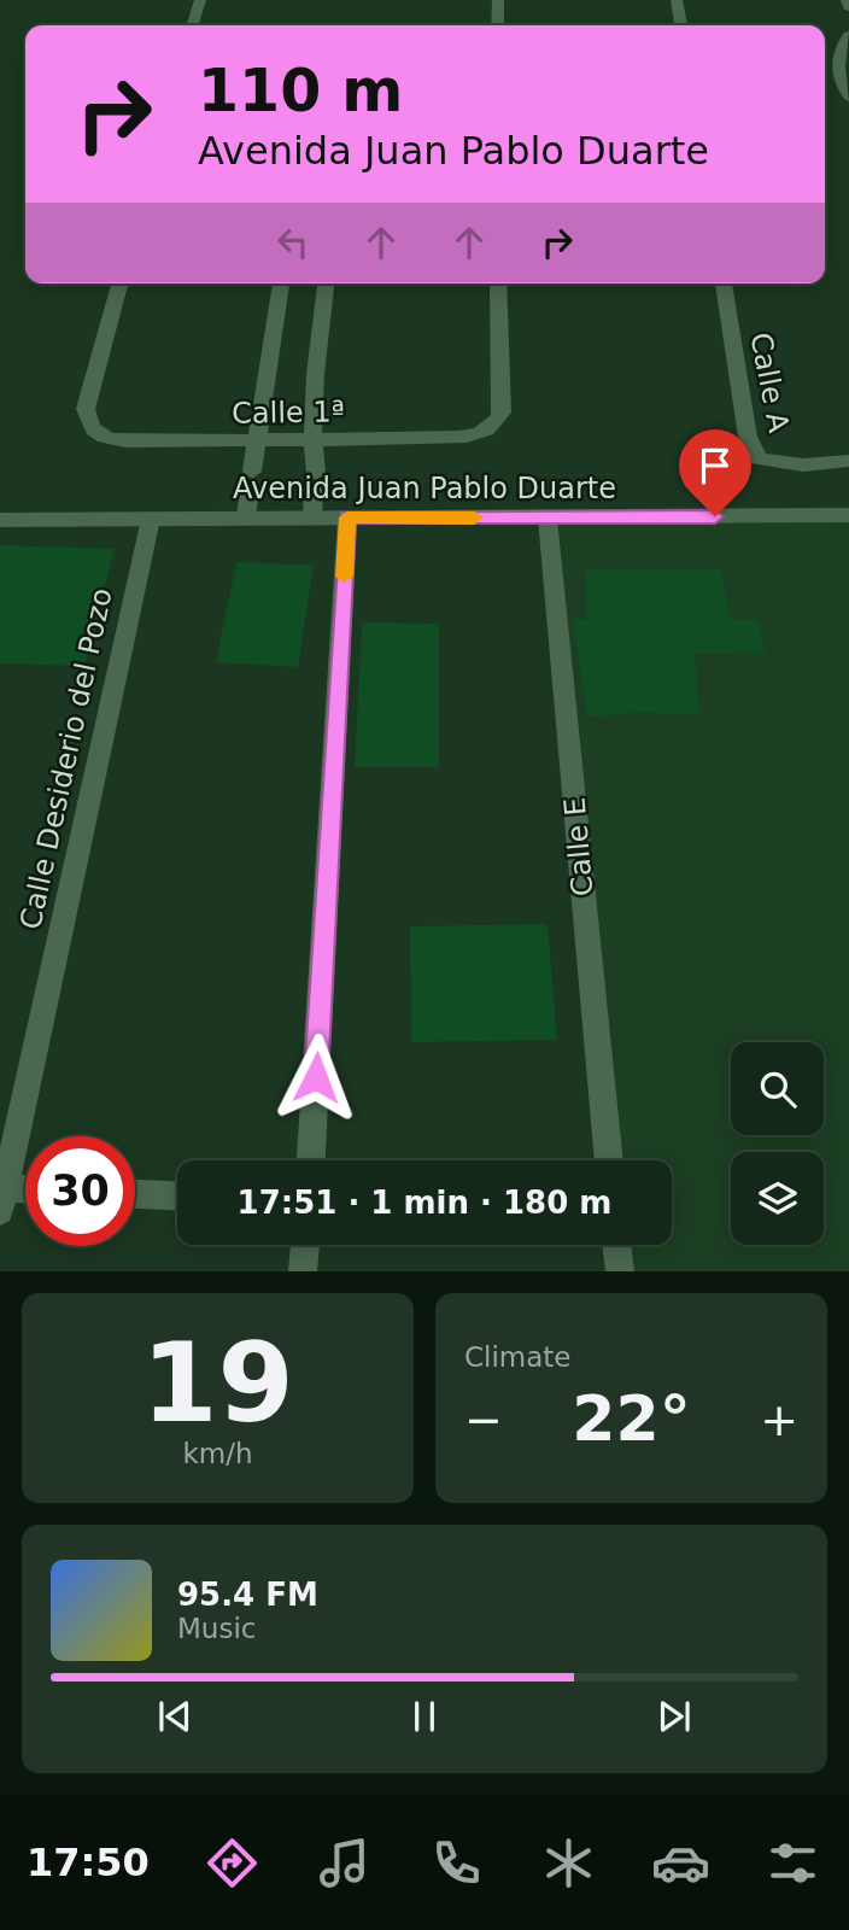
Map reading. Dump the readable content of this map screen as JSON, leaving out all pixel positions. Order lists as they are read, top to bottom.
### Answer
{
  "streets": {
    "street": [
      "Calle A",
      "Calle 1ª",
      "Avenida Juan Pablo Duarte",
      "Calle Desiderio del Pozo",
      "Calle E"
    ]
  },
  "crossings": [
    ["Avenida Juan Pablo Duarte", "Calle Desiderio del Pozo"],
    ["Avenida Juan Pablo Duarte", "Calle E"]
  ],
  "page": {
    "turn": ["110 m", "Avenida Juan Pablo Duarte"],
    "limit": "30",
    "trip": "17:51 · 1 min · 180 m",
    "tile": [
      ["19", "km/h"],
      "Climate"
    ],
    "heat": ["−", "22°", "+"],
    "song": ["95.4 FM", "Music"],
    "tabs": "17:50"
  }
}
